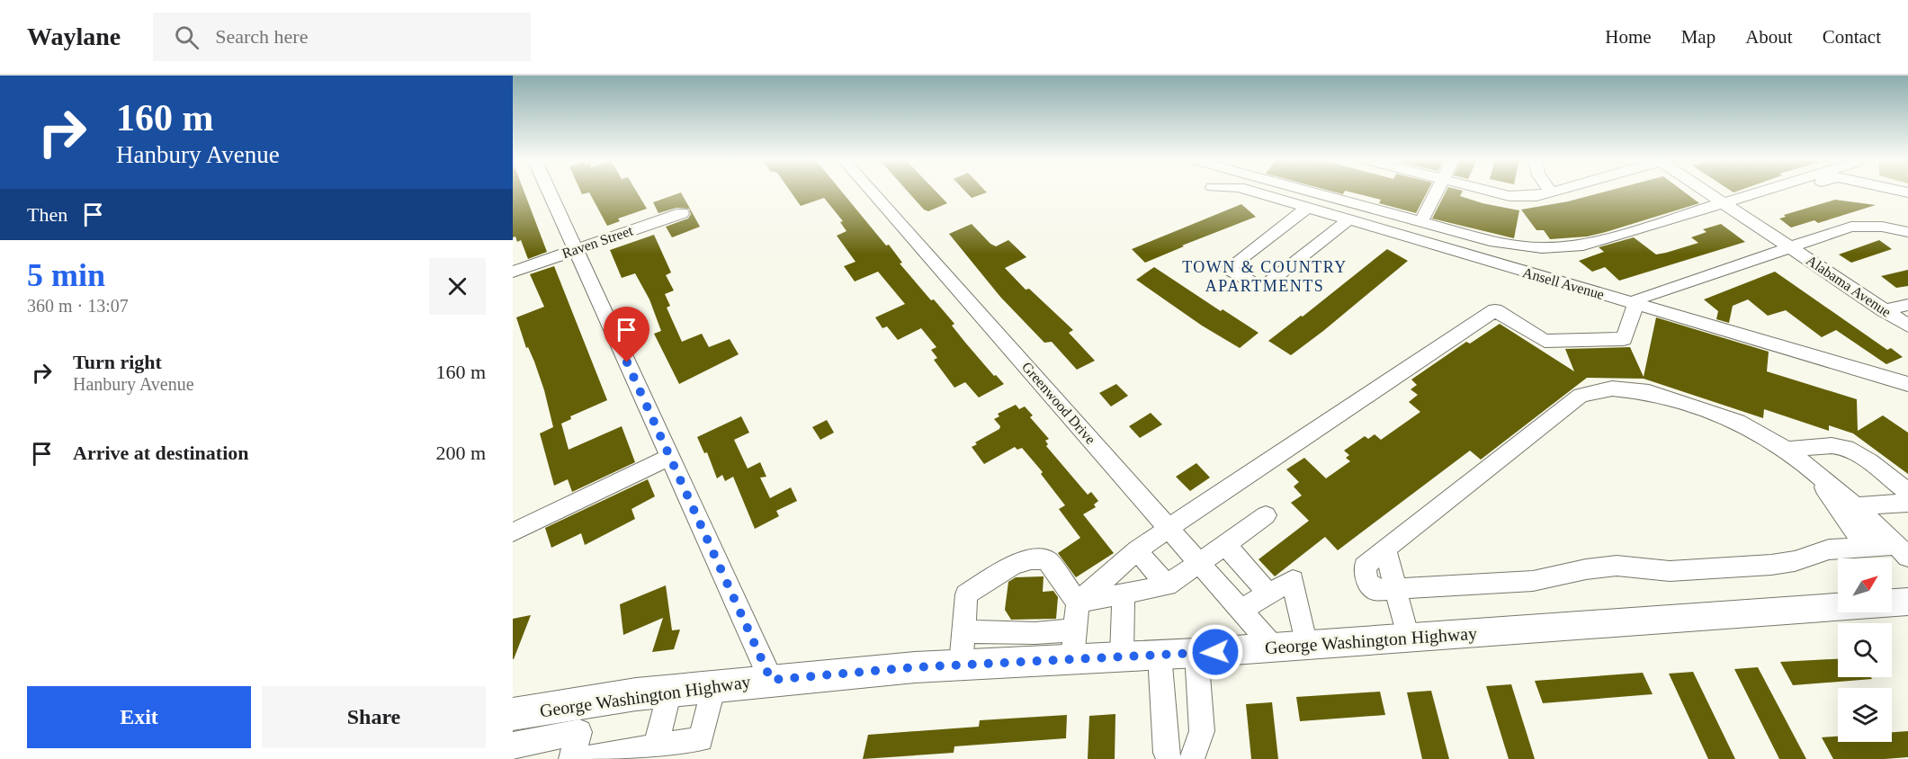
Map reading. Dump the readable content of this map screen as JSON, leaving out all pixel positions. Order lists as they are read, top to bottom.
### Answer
{
  "streets": {
    "main road": ["George Washington Highway"],
    "street": [
      "Raven Street",
      "Ansell Avenue",
      "Alabama Avenue",
      "Greenwood Drive"
    ]
  },
  "crossings": [
    ["Greenwood Drive", "George Washington Highway"]
  ],
  "districts": ["TOWN & COUNTRY APARTMENTS"],
  "north": "top right",
  "page": {
    "header": "Waylane",
    "search": "Search here",
    "nav": [
      "Home",
      "Map",
      "About",
      "Contact"
    ],
    "turn": ["160 m", "Hanbury Avenue"],
    "then": "Then",
    "heading": ["5 min", "360 m · 13:07"],
    "list": [
      {
        "name": "Turn right",
        "note": "Hanbury Avenue",
        "value": "160 m"
      },
      {
        "name": "Arrive at destination",
        "value": "200 m"
      }
    ],
    "buttons": ["Exit", "Share"]
  }
}
